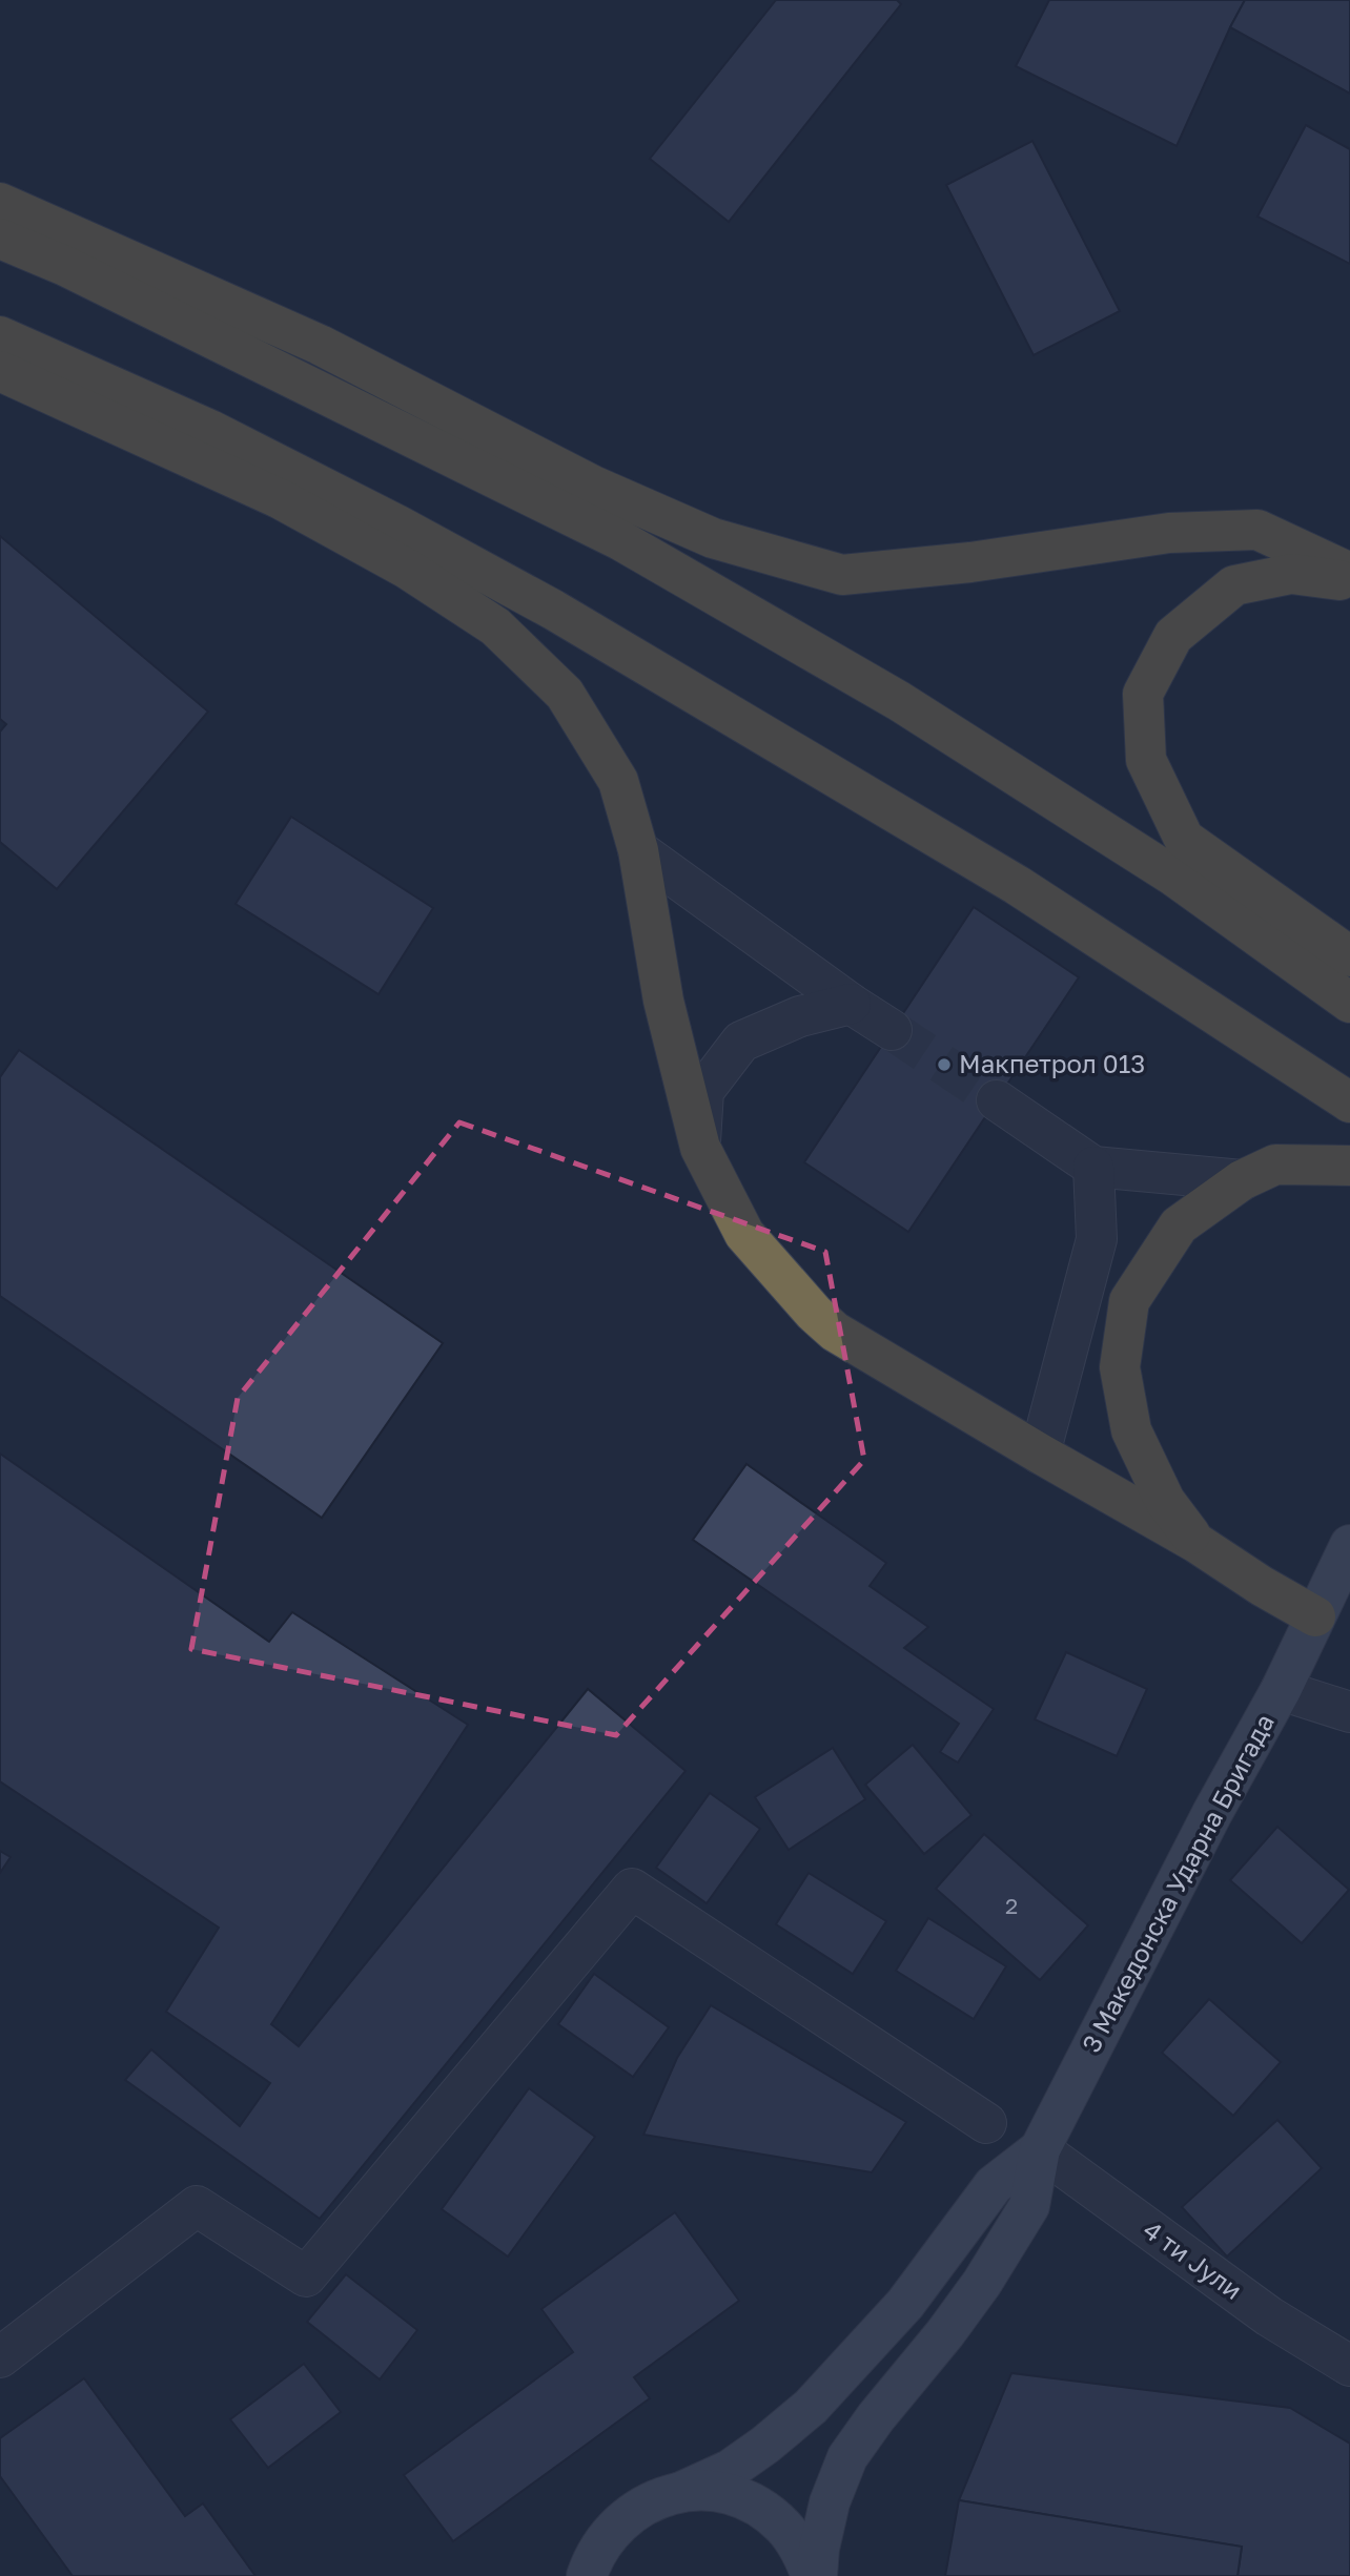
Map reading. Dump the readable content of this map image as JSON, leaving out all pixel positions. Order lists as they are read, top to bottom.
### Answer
{
  "streets": {
    "main road": ["3 Македонска Ударна Бригада"],
    "street": ["4 ти Јули"]
  },
  "crossings": [
    ["3 Македонска Ударна Бригада", "4 ти Јули"]
  ],
  "places": ["Макпетрол 013"],
  "house_numbers": ["2"]
}
